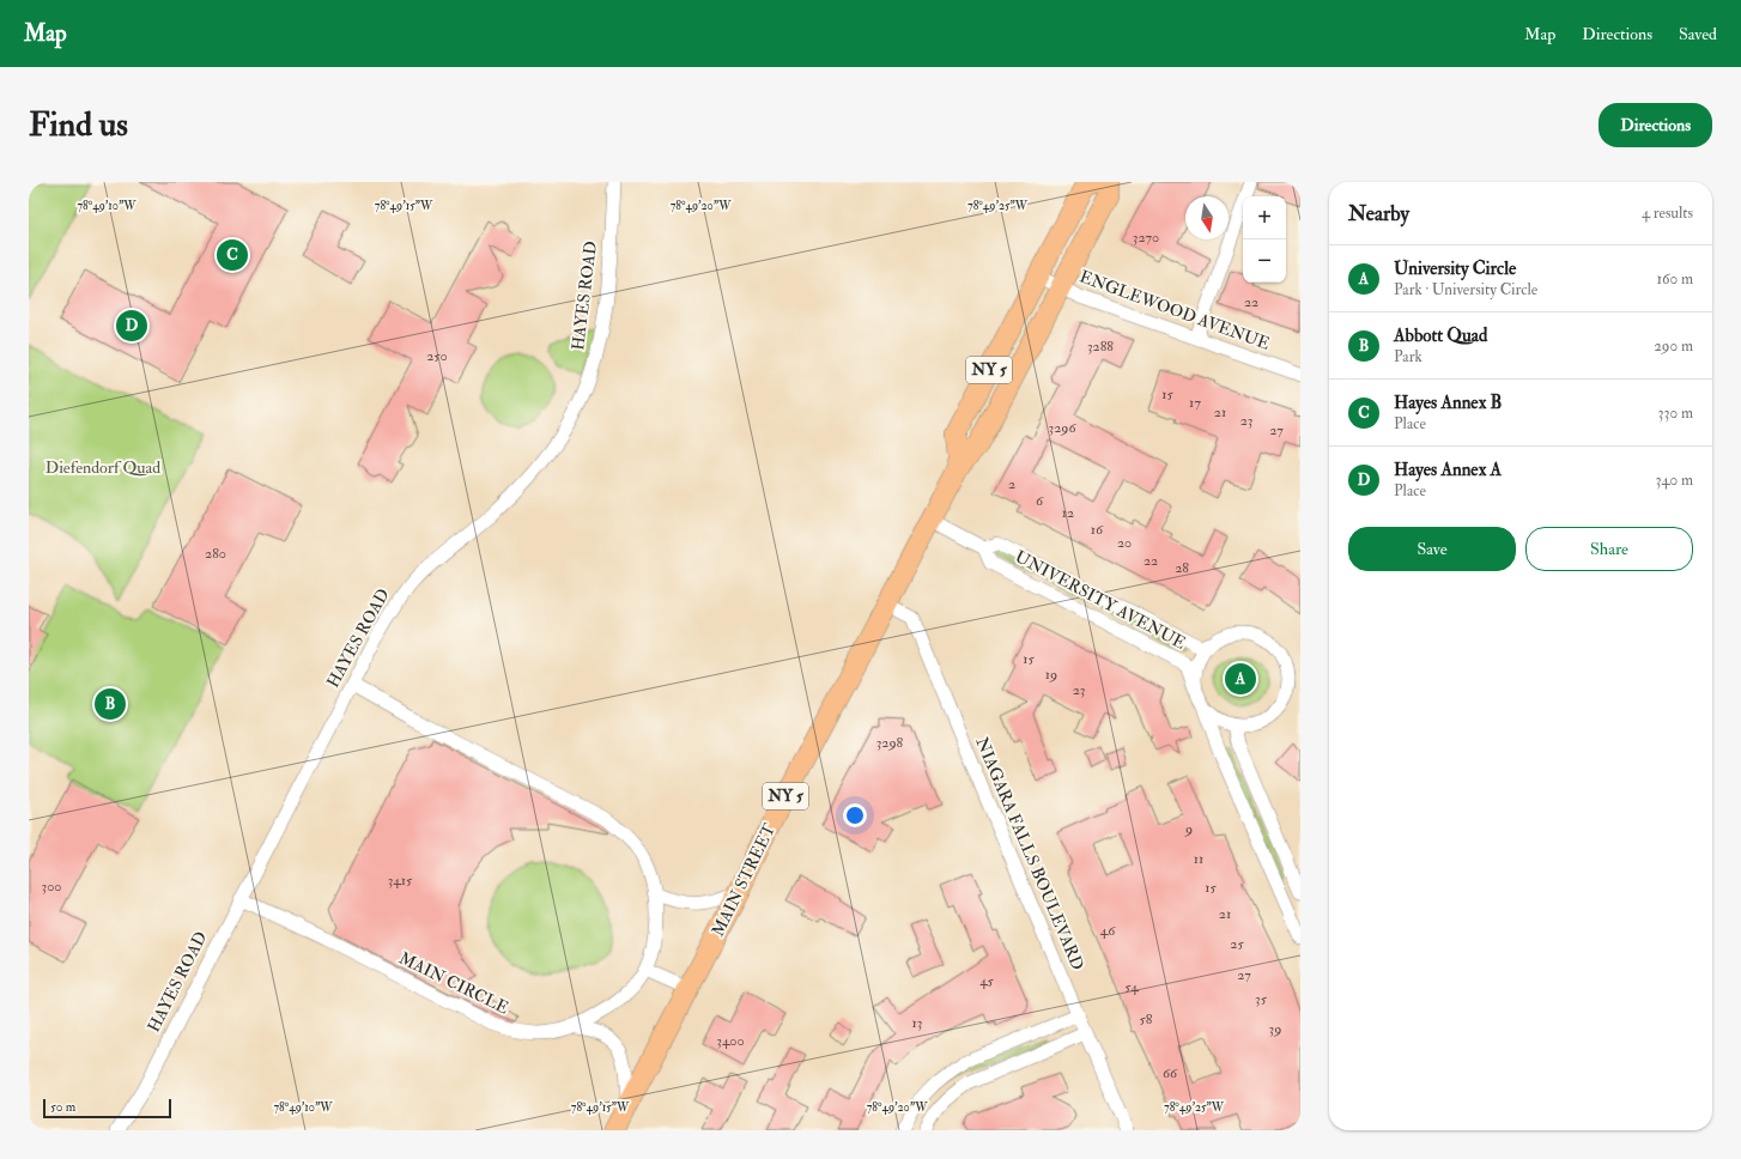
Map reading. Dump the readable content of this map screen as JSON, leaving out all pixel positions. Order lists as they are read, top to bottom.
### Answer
{
  "streets": {
    "main road": ["NY 5", "MAIN STREET"],
    "street": [
      "HAYES ROAD",
      "ENGLEWOOD AVENUE",
      "UNIVERSITY AVENUE",
      "NIAGARA FALLS BOULEVARD",
      "MAIN CIRCLE"
    ]
  },
  "crossings": [
    ["HAYES ROAD", "MAIN CIRCLE"],
    ["ENGLEWOOD AVENUE", "NY 5"],
    ["NY 5", "UNIVERSITY AVENUE"],
    ["NY 5", "NIAGARA FALLS BOULEVARD"],
    ["NY 5", "MAIN STREET"],
    ["NIAGARA FALLS BOULEVARD", "MAIN STREET"]
  ],
  "parks": ["Diefendorf Quad"],
  "house_numbers": [
    "3270",
    "22",
    "3288",
    "250",
    "15",
    "17",
    "21",
    "23",
    "3296",
    "27",
    "2",
    "6",
    "12",
    "16",
    "20",
    "280",
    "22",
    "28",
    "15",
    "19",
    "23",
    "3298",
    "9",
    "11",
    "3415",
    "300",
    "15",
    "21",
    "46",
    "25",
    "27",
    "45",
    "54",
    "35",
    "58",
    "13",
    "39",
    "3400",
    "66"
  ],
  "scale_bar": "50 m",
  "north": "bottom",
  "page": {
    "header": "Map",
    "nav": ["Map", "Directions", "Saved"],
    "buttons": [
      "Directions",
      ["Save", "Share"]
    ],
    "title": "Find us",
    "heading": ["Nearby", "4 results"],
    "map_buttons": ["+", "−"],
    "pins": [
      "C",
      "D",
      "A",
      "B"
    ],
    "list": [
      {
        "mark": "A",
        "name": "University Circle",
        "note": "Park · University Circle",
        "value": "160 m"
      },
      {
        "mark": "B",
        "name": "Abbott Quad",
        "note": "Park",
        "value": "290 m"
      },
      {
        "mark": "C",
        "name": "Hayes Annex B",
        "note": "Place",
        "value": "330 m"
      },
      {
        "mark": "D",
        "name": "Hayes Annex A",
        "note": "Place",
        "value": "340 m"
      }
    ],
    "scale": "50 m"
  },
  "coordinates": [
    "78°49'10\"W",
    "78°49'15\"W",
    "78°49'20\"W",
    "78°49'25\"W"
  ]
}
